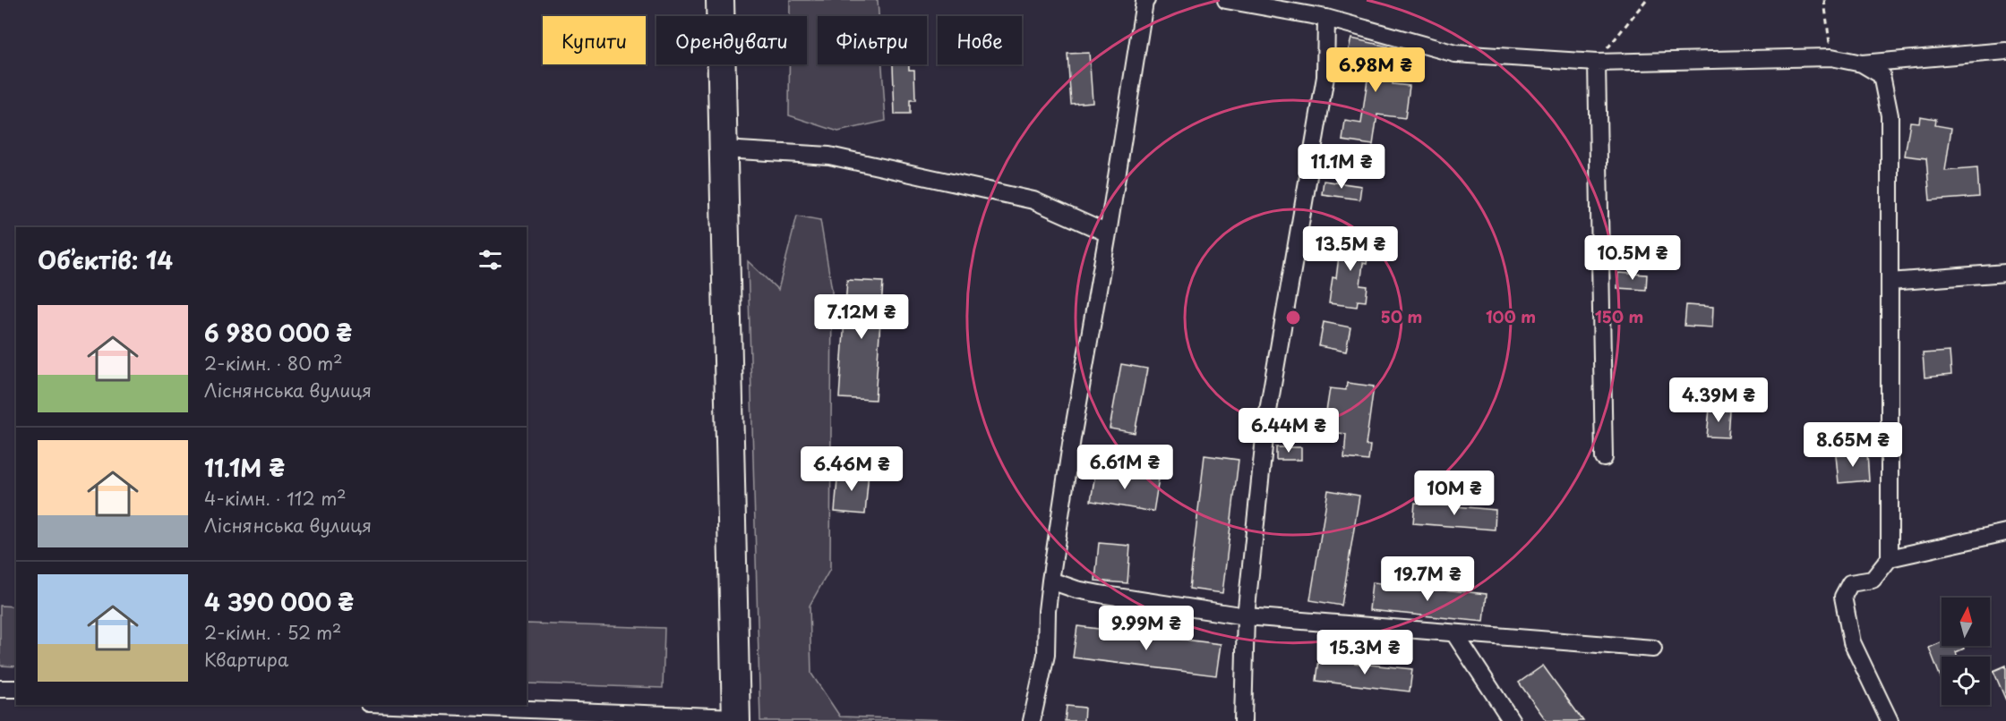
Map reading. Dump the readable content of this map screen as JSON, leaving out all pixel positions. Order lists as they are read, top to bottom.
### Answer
{
  "north": "top",
  "page": {
    "chip": [
      "Купити",
      "Орендувати",
      "Фільтри",
      "Нове"
    ],
    "price": [
      "6.98M ₴",
      "11.1M ₴",
      "13.5M ₴",
      "10.5M ₴",
      "7.12M ₴",
      "4.39M ₴",
      "6.44M ₴",
      "8.65M ₴",
      "6.61M ₴",
      "6.46M ₴",
      "10M ₴",
      "19.7M ₴",
      "9.99M ₴",
      "15.3M ₴"
    ],
    "heading": "Об’єктів: 14",
    "list": [
      {
        "name": "6 980 000 ₴",
        "note": "2-кімн. · 80 m² · Ліснянська вулиця"
      },
      {
        "name": "11.1M ₴",
        "note": "4-кімн. · 112 m² · Ліснянська вулиця"
      },
      {
        "name": "4 390 000 ₴",
        "note": "2-кімн. · 52 m² · Квартира"
      }
    ]
  },
  "rings": ["50 m", "100 m", "150 m"]
}
